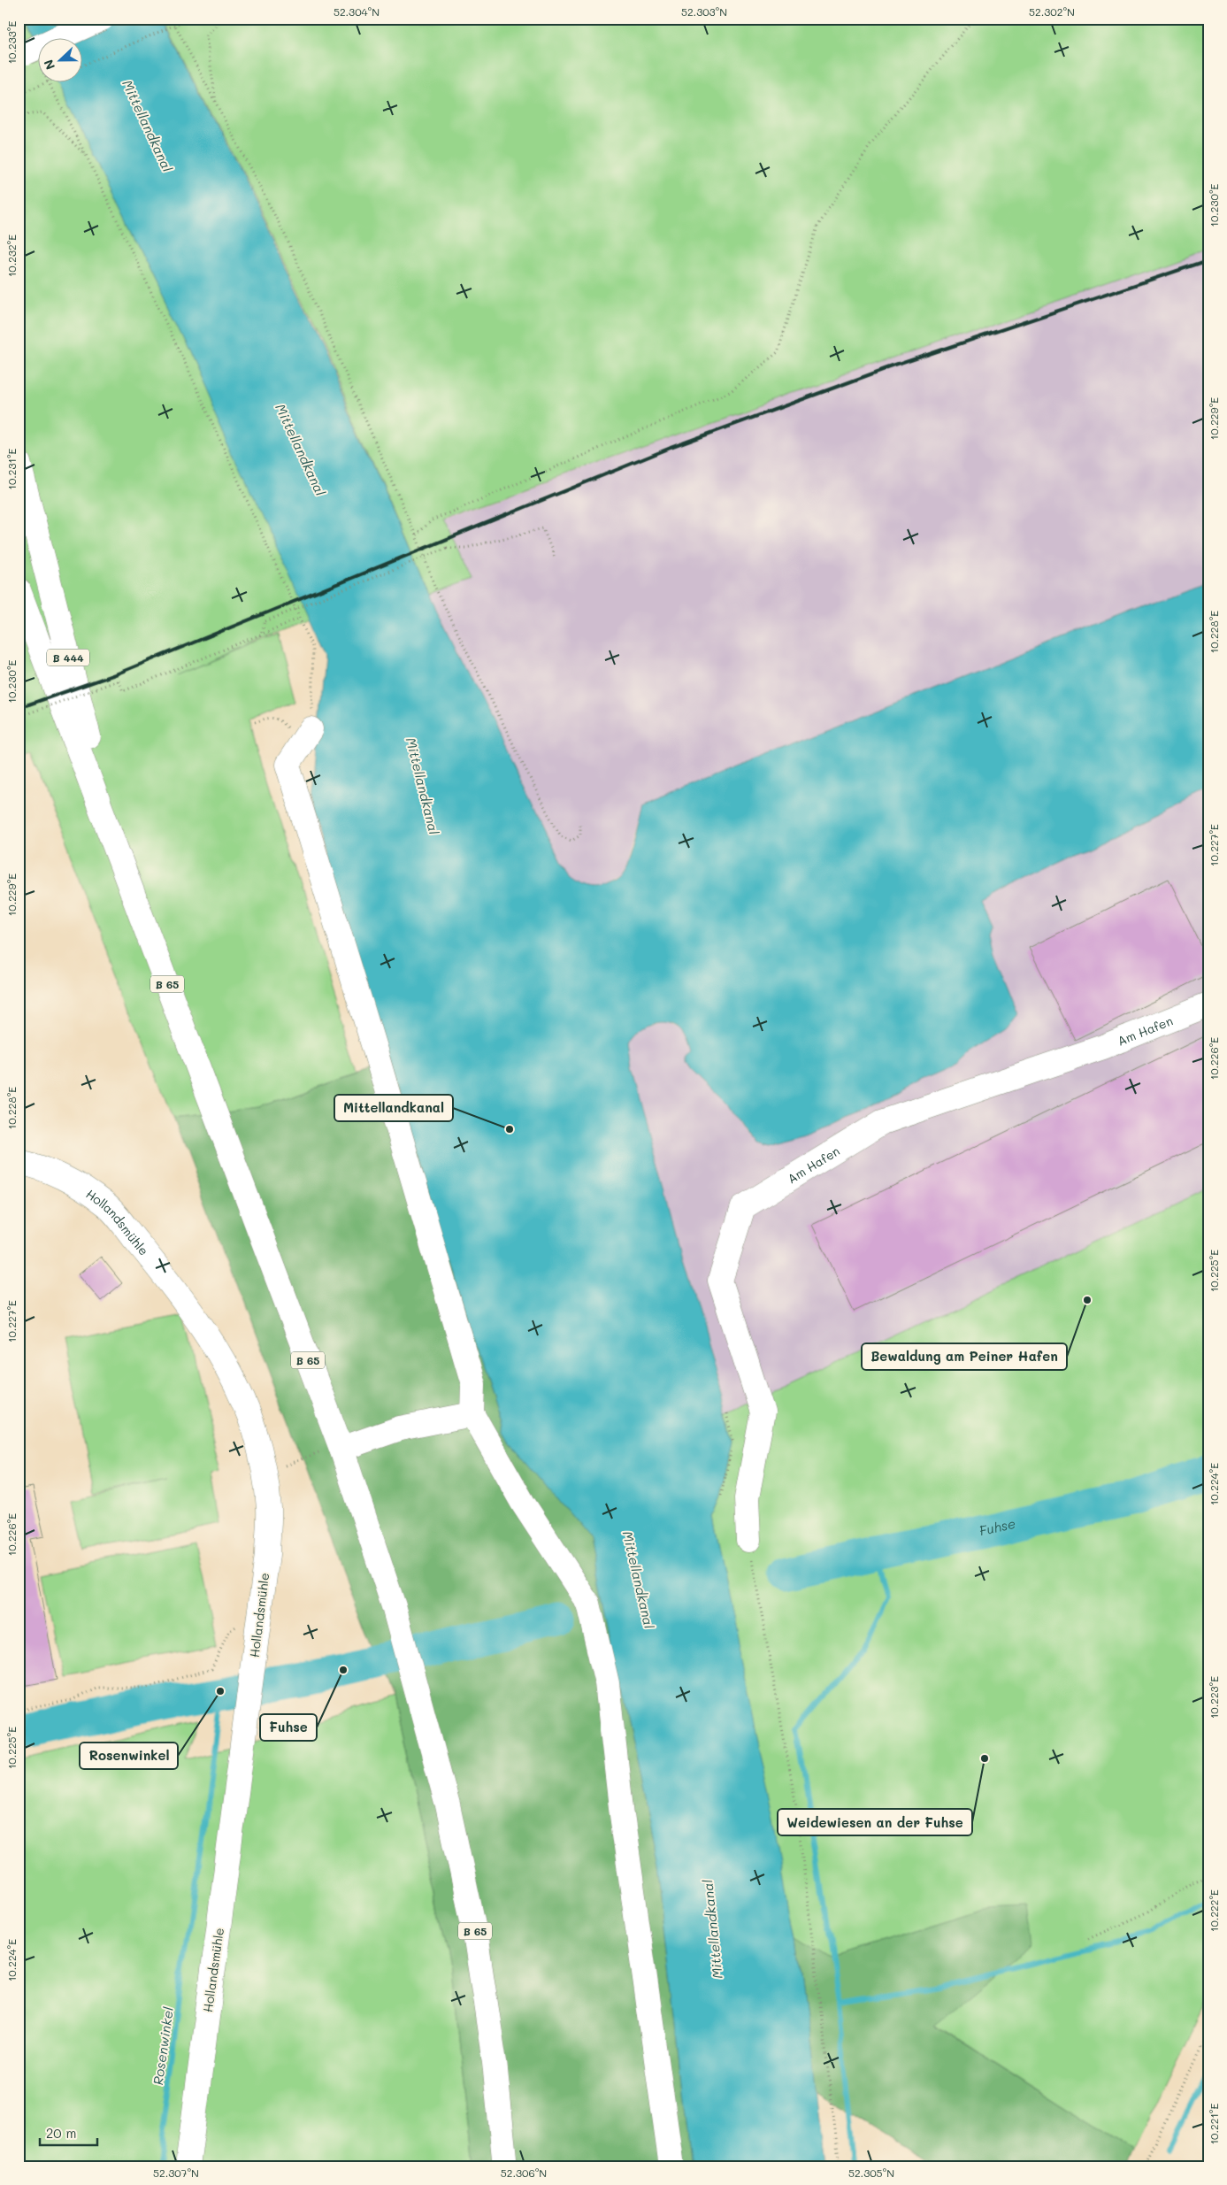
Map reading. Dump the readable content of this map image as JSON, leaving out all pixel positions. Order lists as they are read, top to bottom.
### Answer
{
  "streets": {
    "main road": [
      "B 444",
      "B 65",
      "Am Hafen",
      "Hollandsmühle"
    ]
  },
  "crossings": [
    ["B 444", "B 65"]
  ],
  "water": ["Mittellandkanal", "Fuhse", "Rosenwinkel"],
  "places": [
    "Mittellandkanal",
    "Bewaldung am Peiner Hafen",
    "Fuhse",
    "Rosenwinkel",
    "Weidewiesen an der Fuhse"
  ],
  "scale_bar": "20 m",
  "north": "left",
  "coordinates": [
    "52.304°N",
    "52.303°N",
    "52.302°N",
    "10.233°E",
    "10.230°E",
    "10.232°E",
    "10.229°E",
    "10.231°E",
    "10.228°E",
    "10.227°E",
    "10.226°E",
    "10.225°E",
    "10.224°E",
    "10.223°E",
    "10.222°E",
    "10.221°E",
    "52.307°N",
    "52.306°N",
    "52.305°N"
  ]
}
